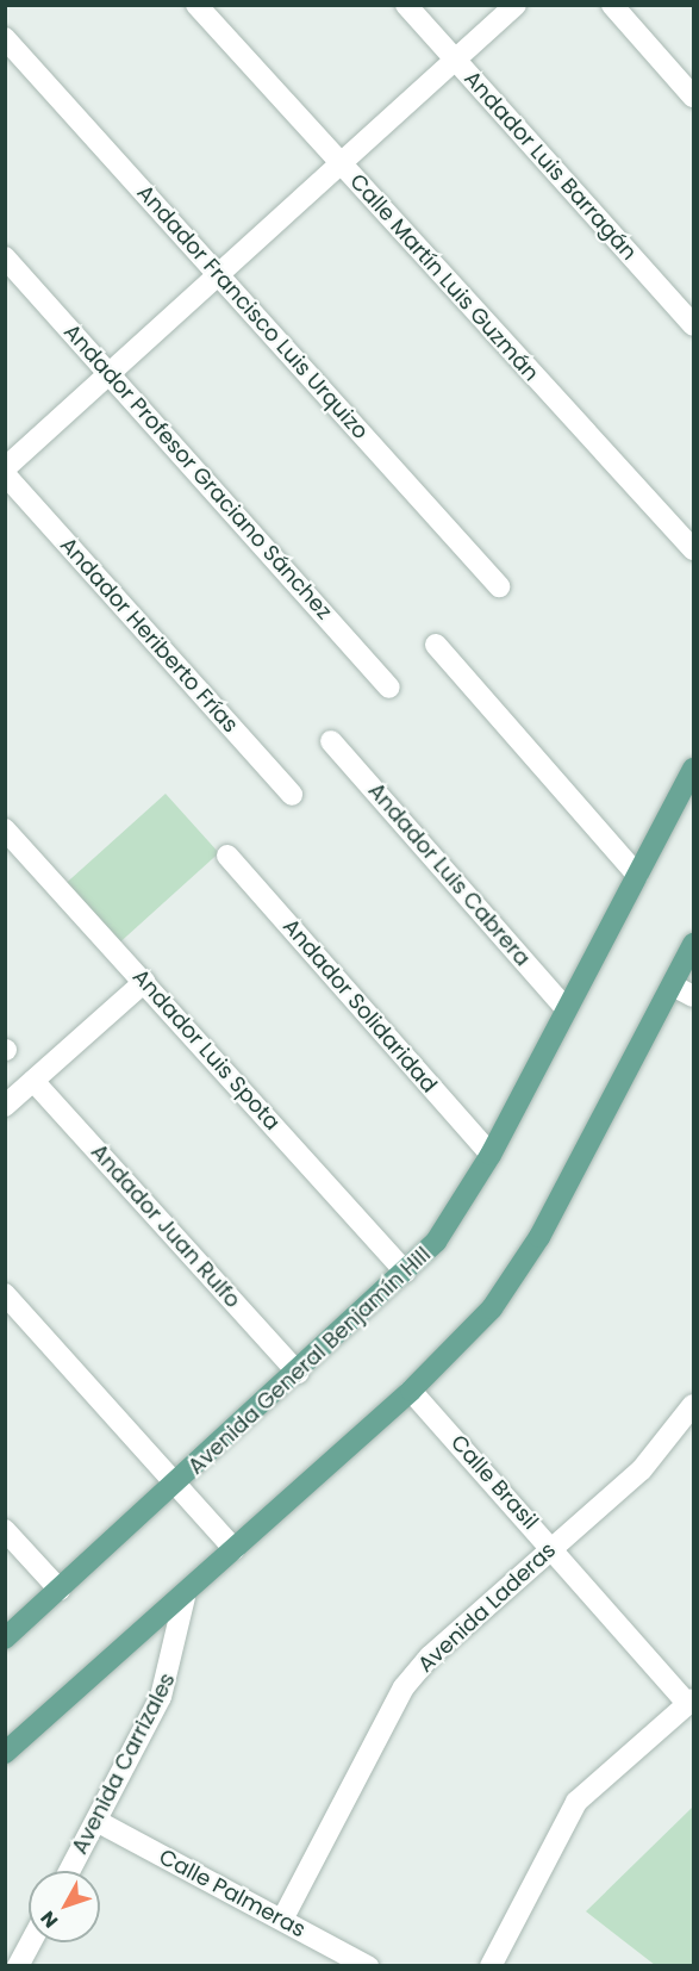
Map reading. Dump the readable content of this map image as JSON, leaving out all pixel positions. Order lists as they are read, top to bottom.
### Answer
{
  "streets": {
    "main road": ["Avenida General Benjamín Hill"],
    "street": [
      "Andador Luis Barragán",
      "Calle Martín Luis Guzmán",
      "Andador Francisco Luis Urquizo",
      "Andador Profesor Graciano Sánchez",
      "Andador Heriberto Frías",
      "Andador Luis Cabrera",
      "Andador Solidaridad",
      "Andador Luis Spota",
      "Andador Juan Rulfo",
      "Calle Brasil",
      "Avenida Laderas",
      "Avenida Carrizales",
      "Calle Palmeras"
    ]
  },
  "crossings": [
    ["Andador Luis Cabrera", "Avenida General Benjamín Hill"],
    ["Andador Solidaridad", "Avenida General Benjamín Hill"],
    ["Andador Luis Spota", "Avenida General Benjamín Hill"],
    ["Andador Juan Rulfo", "Avenida General Benjamín Hill"],
    ["Calle Brasil", "Avenida Laderas"],
    ["Avenida Laderas", "Calle Palmeras"],
    ["Avenida Carrizales", "Calle Palmeras"]
  ],
  "north": "bottom left"
}
